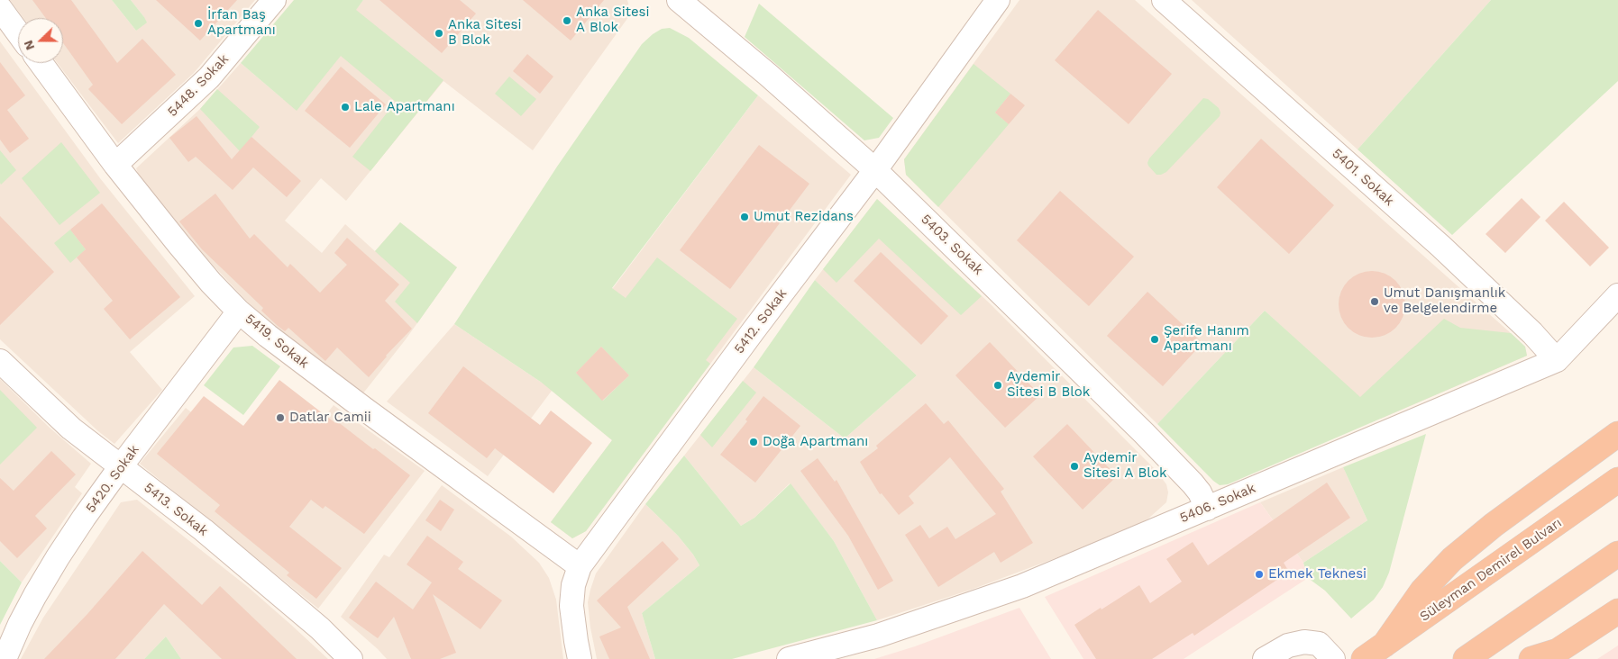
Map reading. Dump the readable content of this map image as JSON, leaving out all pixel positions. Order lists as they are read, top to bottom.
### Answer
{
  "streets": {
    "highway": ["Süleyman Demirel Bulvarı"],
    "street": [
      "5448. Sokak",
      "5401. Sokak",
      "5403. Sokak",
      "5412. Sokak",
      "5419. Sokak",
      "5420. Sokak",
      "5406. Sokak",
      "5413. Sokak"
    ]
  },
  "crossings": [
    ["5448. Sokak", "5419. Sokak"],
    ["5401. Sokak", "5406. Sokak"],
    ["5403. Sokak", "5412. Sokak"],
    ["5403. Sokak", "5406. Sokak"],
    ["5412. Sokak", "5419. Sokak"],
    ["5419. Sokak", "5420. Sokak"],
    ["5420. Sokak", "5413. Sokak"]
  ],
  "places": [
    "Anka Sitesi A Blok",
    "İrfan Baş Apartmanı",
    "Anka Sitesi B Blok",
    "Lale Apartmanı",
    "Umut Rezidans",
    "Umut Danışmanlık ve Belgelendirme",
    "Şerife Hanım Apartmanı",
    "Aydemir Sitesi B Blok",
    "Datlar Camii",
    "Doğa Apartmanı",
    "Aydemir Sitesi A Blok",
    "Ekmek Teknesi"
  ],
  "north": "left"
}
